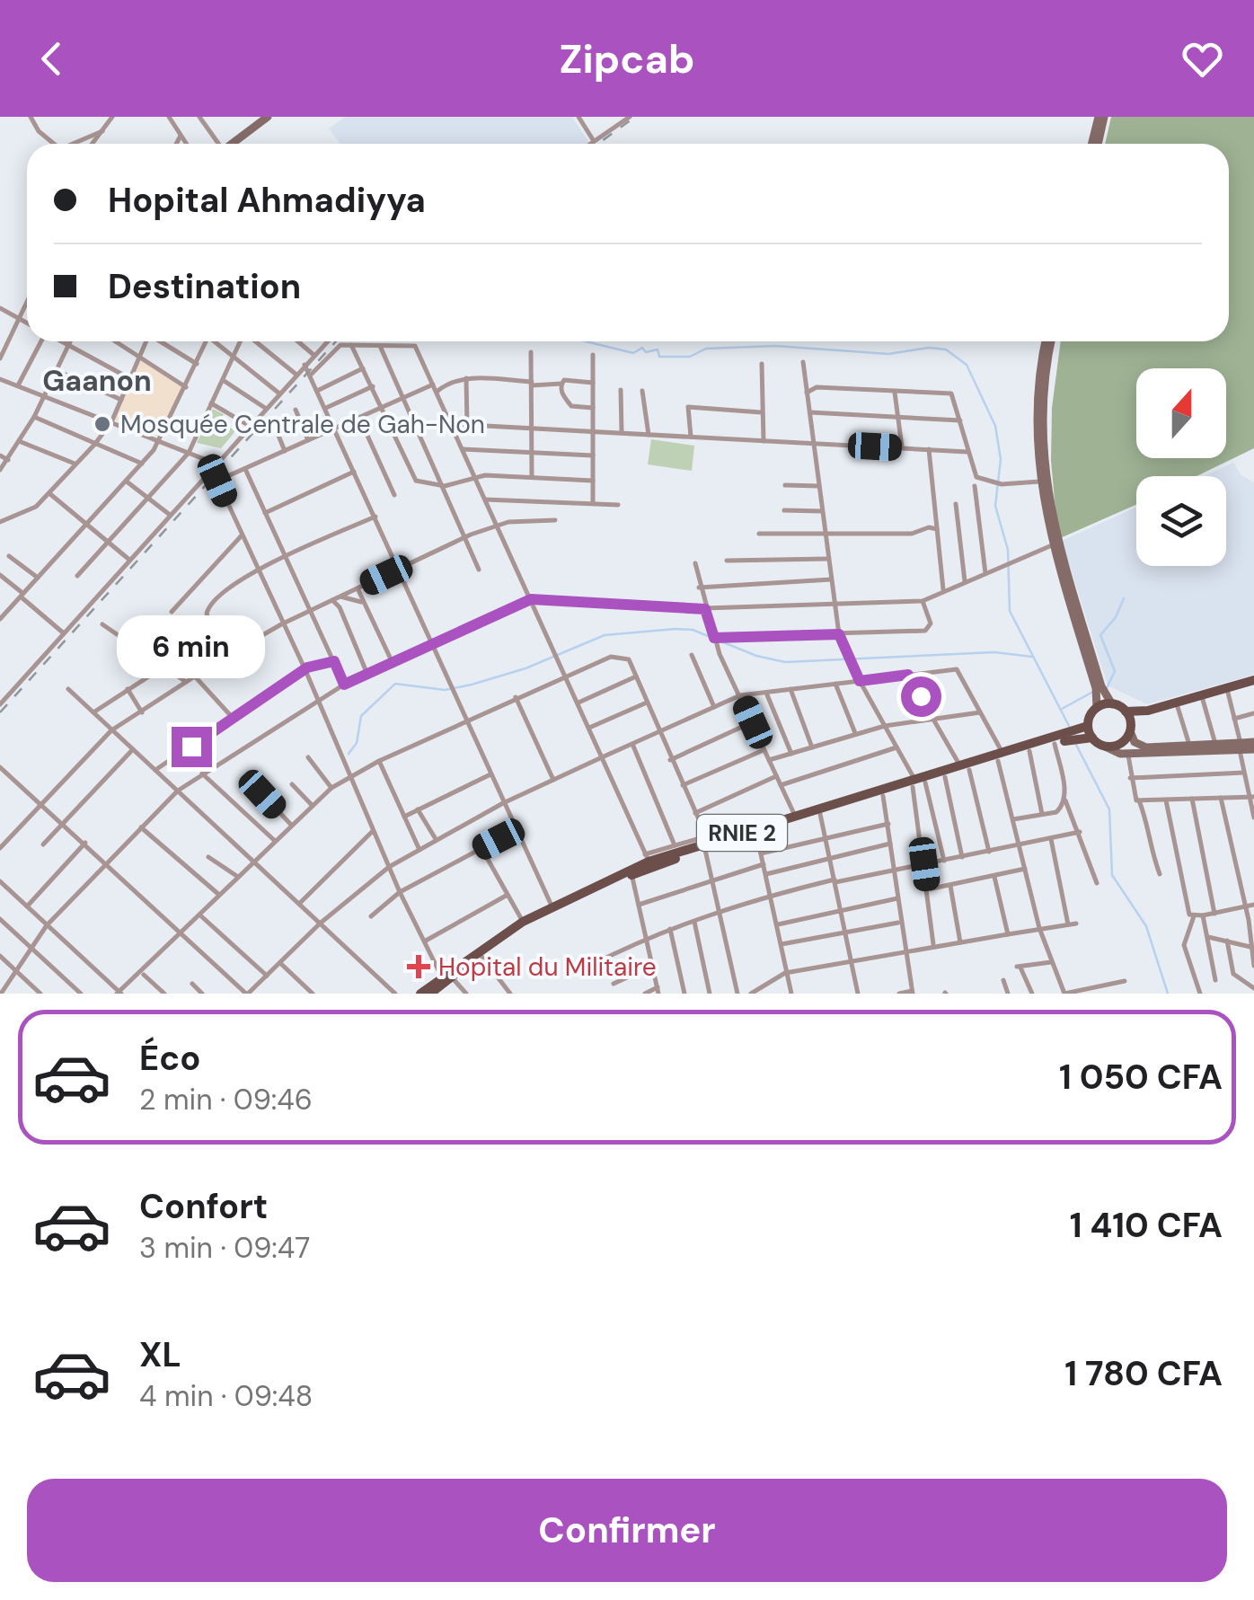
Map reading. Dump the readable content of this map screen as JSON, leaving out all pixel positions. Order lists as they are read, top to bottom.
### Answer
{
  "streets": {
    "main road": ["RNIE 2"]
  },
  "districts": ["Gaanon"],
  "places": {
    "other": ["Mosquée Centrale de Gah-Non"],
    "health": ["Hopital du Militaire"]
  },
  "north": "top",
  "page": {
    "header": "Zipcab",
    "banner": ["Hopital Ahmadiyya", "Destination"],
    "bubble": "6 min",
    "list": [
      {
        "name": "Éco",
        "note": "2 min · 09:46",
        "value": "1 050 CFA"
      },
      {
        "name": "Confort",
        "note": "3 min · 09:47",
        "value": "1 410 CFA"
      },
      {
        "name": "XL",
        "note": "4 min · 09:48",
        "value": "1 780 CFA"
      }
    ],
    "buttons": "Confirmer"
  }
}
